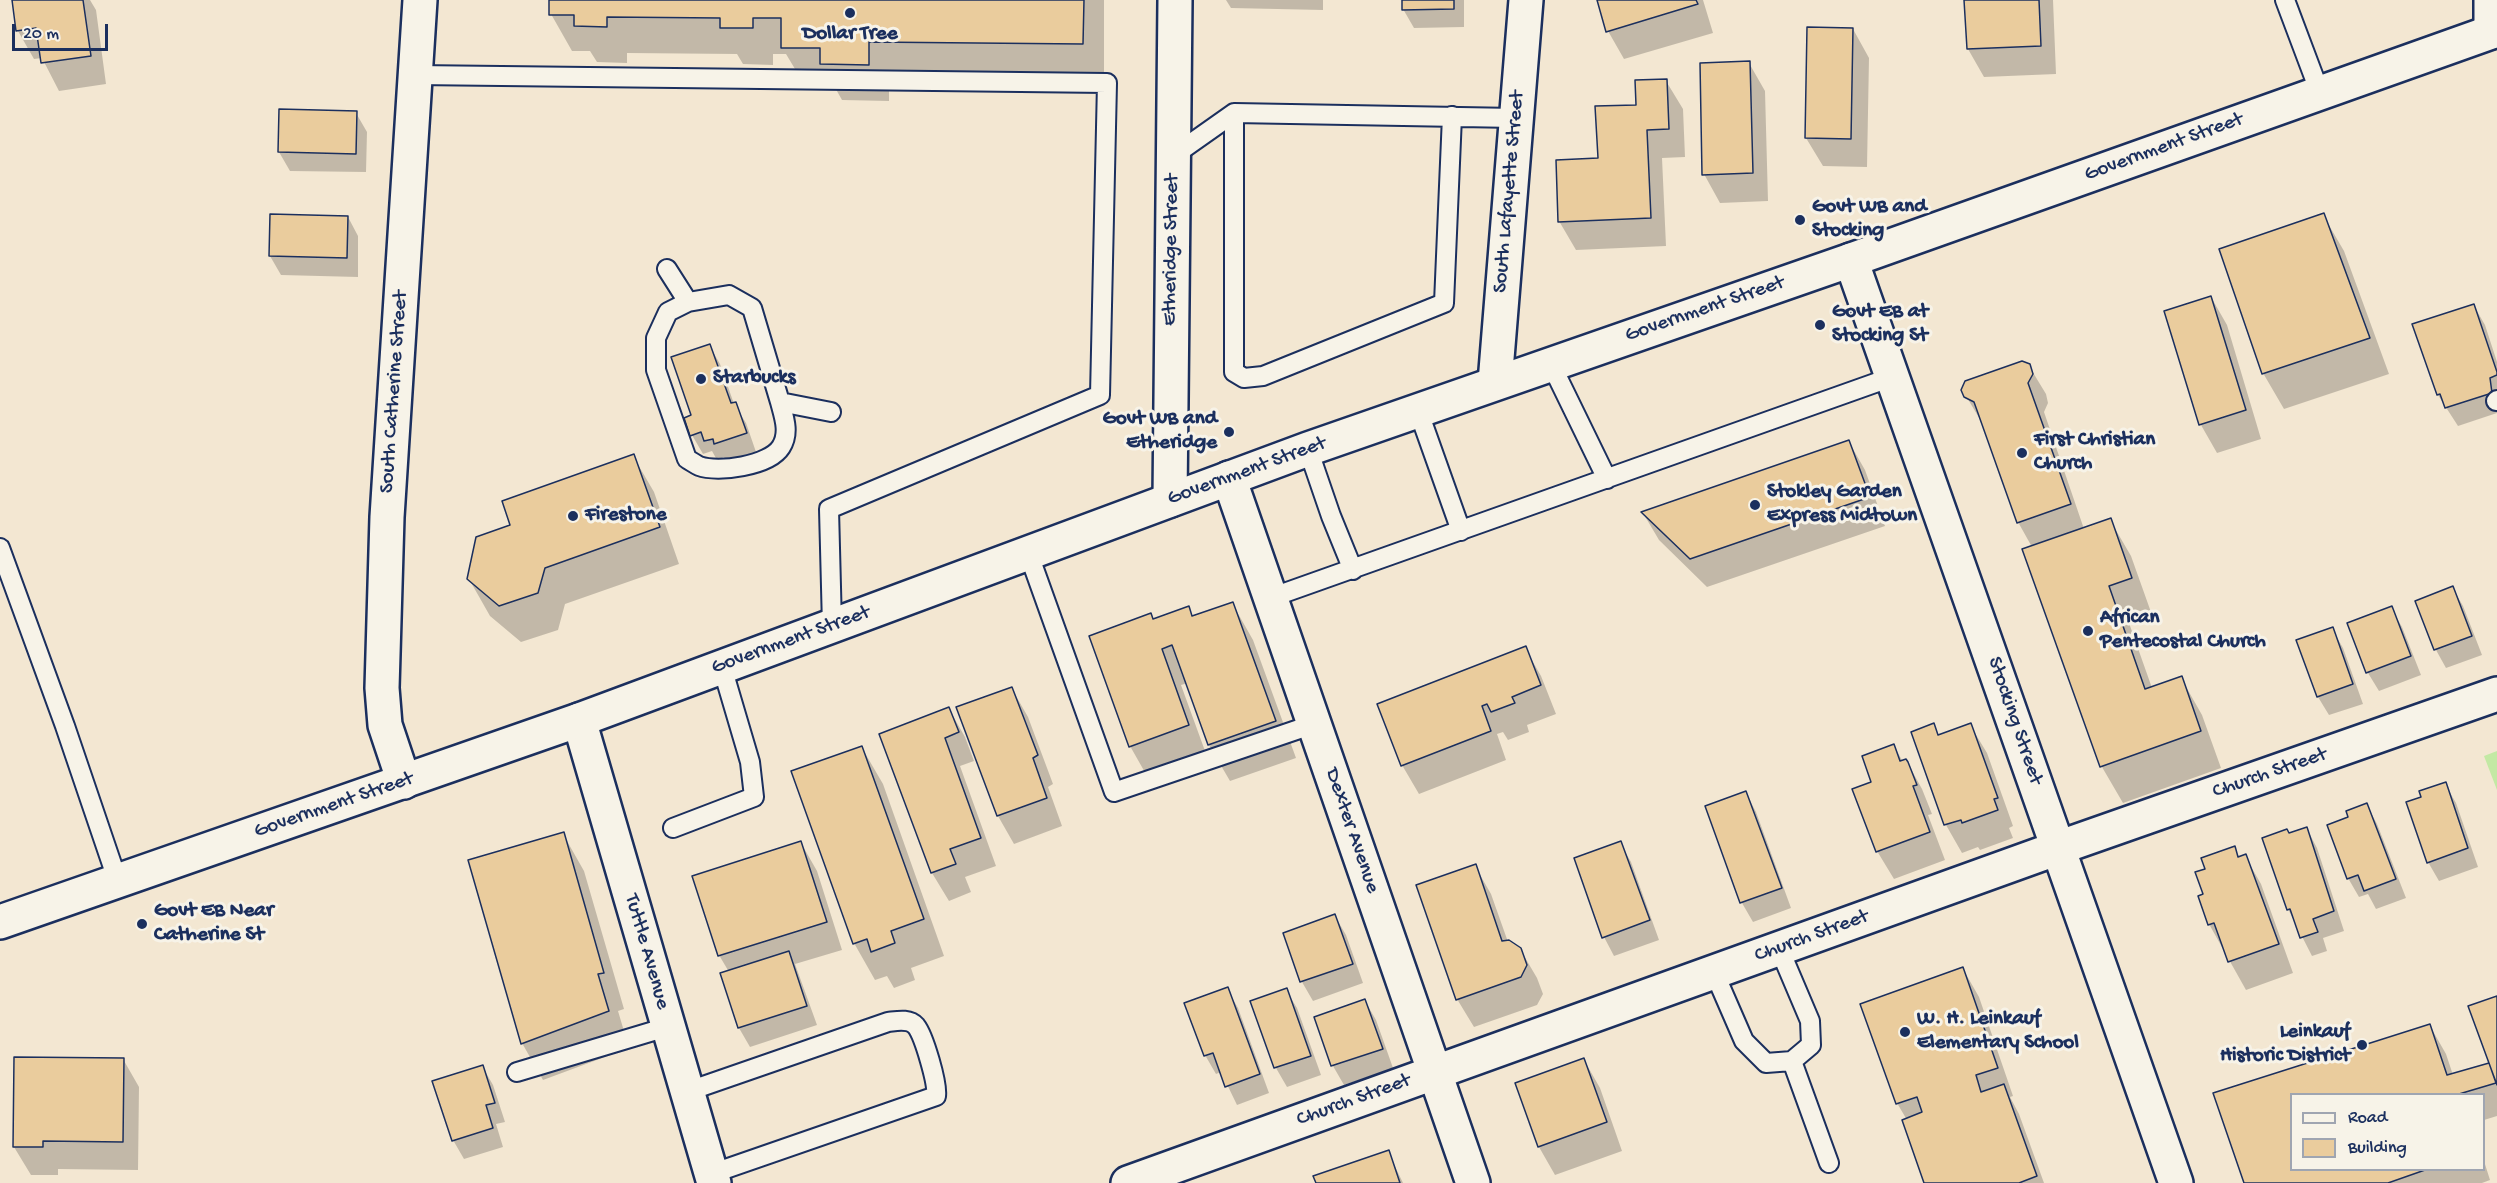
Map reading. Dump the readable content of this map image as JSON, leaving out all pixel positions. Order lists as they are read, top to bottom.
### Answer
{
  "streets": {
    "street": [
      "Government Street",
      "South Lafayette Street",
      "Etheridge Street",
      "South Catherine Street",
      "Stocking Street",
      "Church Street",
      "Dexter Avenue",
      "Tuttle Avenue"
    ]
  },
  "crossings": [
    ["Government Street", "South Lafayette Street"],
    ["Government Street", "Etheridge Street"],
    ["Government Street", "South Catherine Street"],
    ["Government Street", "Stocking Street"],
    ["Government Street", "Dexter Avenue"],
    ["Government Street", "Tuttle Avenue"],
    ["Stocking Street", "Church Street"],
    ["Church Street", "Dexter Avenue"]
  ],
  "places": [
    "Dollar Tree",
    "Govt WB and Stocking",
    "Govt EB at Stocking St",
    "Starbucks",
    "Govt WB and Etheridge",
    "First Christian Church",
    "Stokley Garden Express Midtown",
    "Firestone",
    "African Pentecostal Church",
    "Govt EB Near Catherine St",
    "W. H. Leinkauf Elementary School",
    "Leinkauf Historic District"
  ],
  "legend": ["Road", "Building"],
  "scale_bar": "20 m"
}
